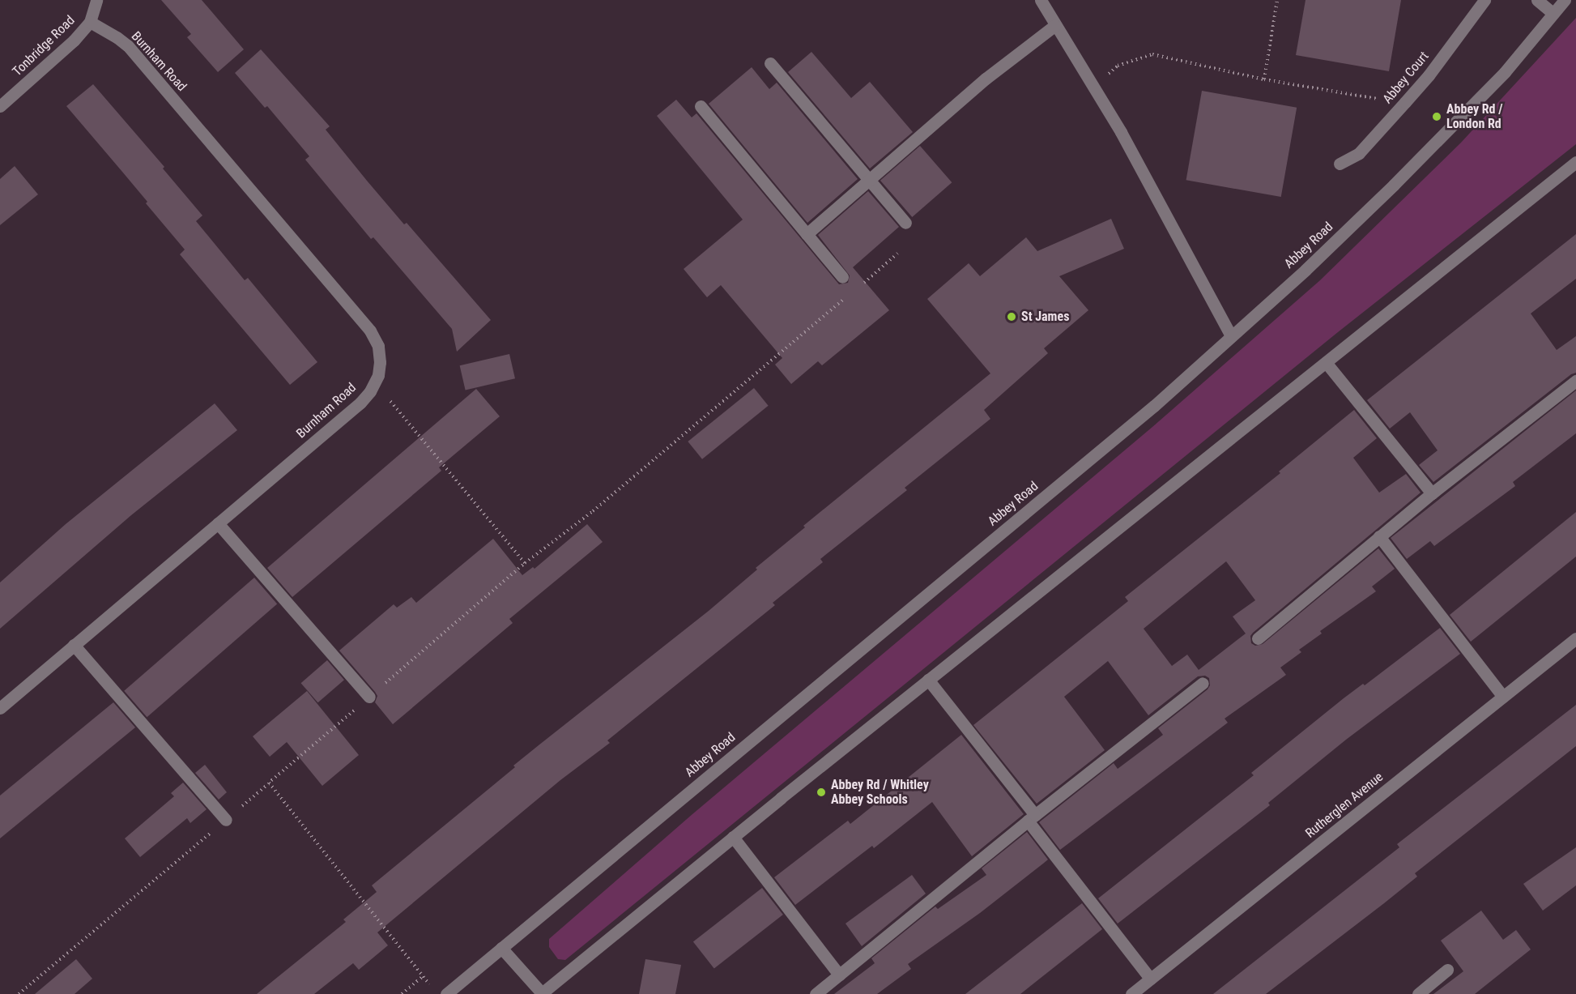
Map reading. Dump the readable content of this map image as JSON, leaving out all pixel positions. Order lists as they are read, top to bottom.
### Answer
{
  "streets": {
    "street": [
      "Tonbridge Road",
      "Burnham Road",
      "Abbey Court",
      "Abbey Road",
      "Rutherglen Avenue"
    ]
  },
  "crossings": [
    ["Tonbridge Road", "Burnham Road"]
  ],
  "places": ["Abbey Rd / London Rd", "St James", "Abbey Rd / Whitley Abbey Schools"]
}
